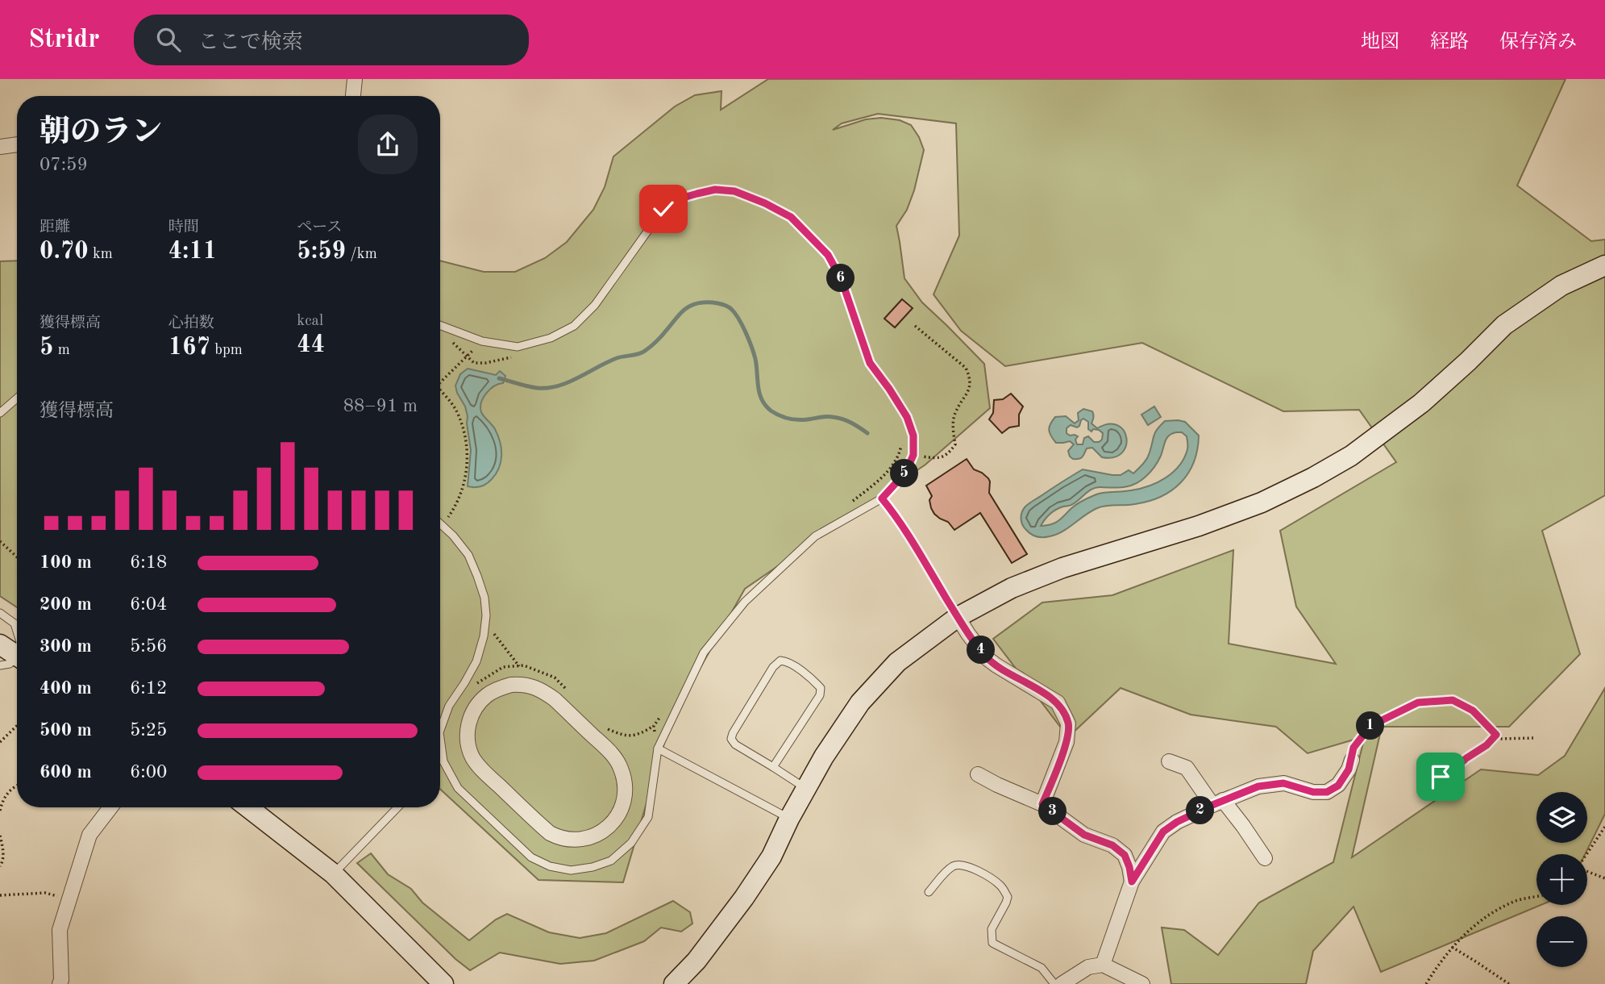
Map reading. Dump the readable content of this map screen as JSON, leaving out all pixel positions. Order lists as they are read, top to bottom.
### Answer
{
  "page": {
    "header": "Stridr",
    "search": "ここで検索",
    "nav": ["地図", "経路", "保存済み"],
    "heading": ["朝のラン", "07:59"],
    "stats": [
      ["距離", "0.70 km"],
      ["時間", "4:11"],
      ["ペース", "5:59 /km"],
      ["獲得標高", "5 m"],
      ["心拍数", "167 bpm"],
      ["kcal", "44"]
    ],
    "pins": [
      "6",
      "5",
      "4",
      "1",
      "2",
      "3"
    ],
    "chart": ["獲得標高", "88–91 m"],
    "list": [
      {
        "name": "100 m",
        "note": "6:18"
      },
      {
        "name": "200 m",
        "note": "6:04"
      },
      {
        "name": "300 m",
        "note": "5:56"
      },
      {
        "name": "400 m",
        "note": "6:12"
      },
      {
        "name": "500 m",
        "note": "5:25"
      },
      {
        "name": "600 m",
        "note": "6:00"
      }
    ],
    "map_buttons": ["+", "−"]
  }
}
